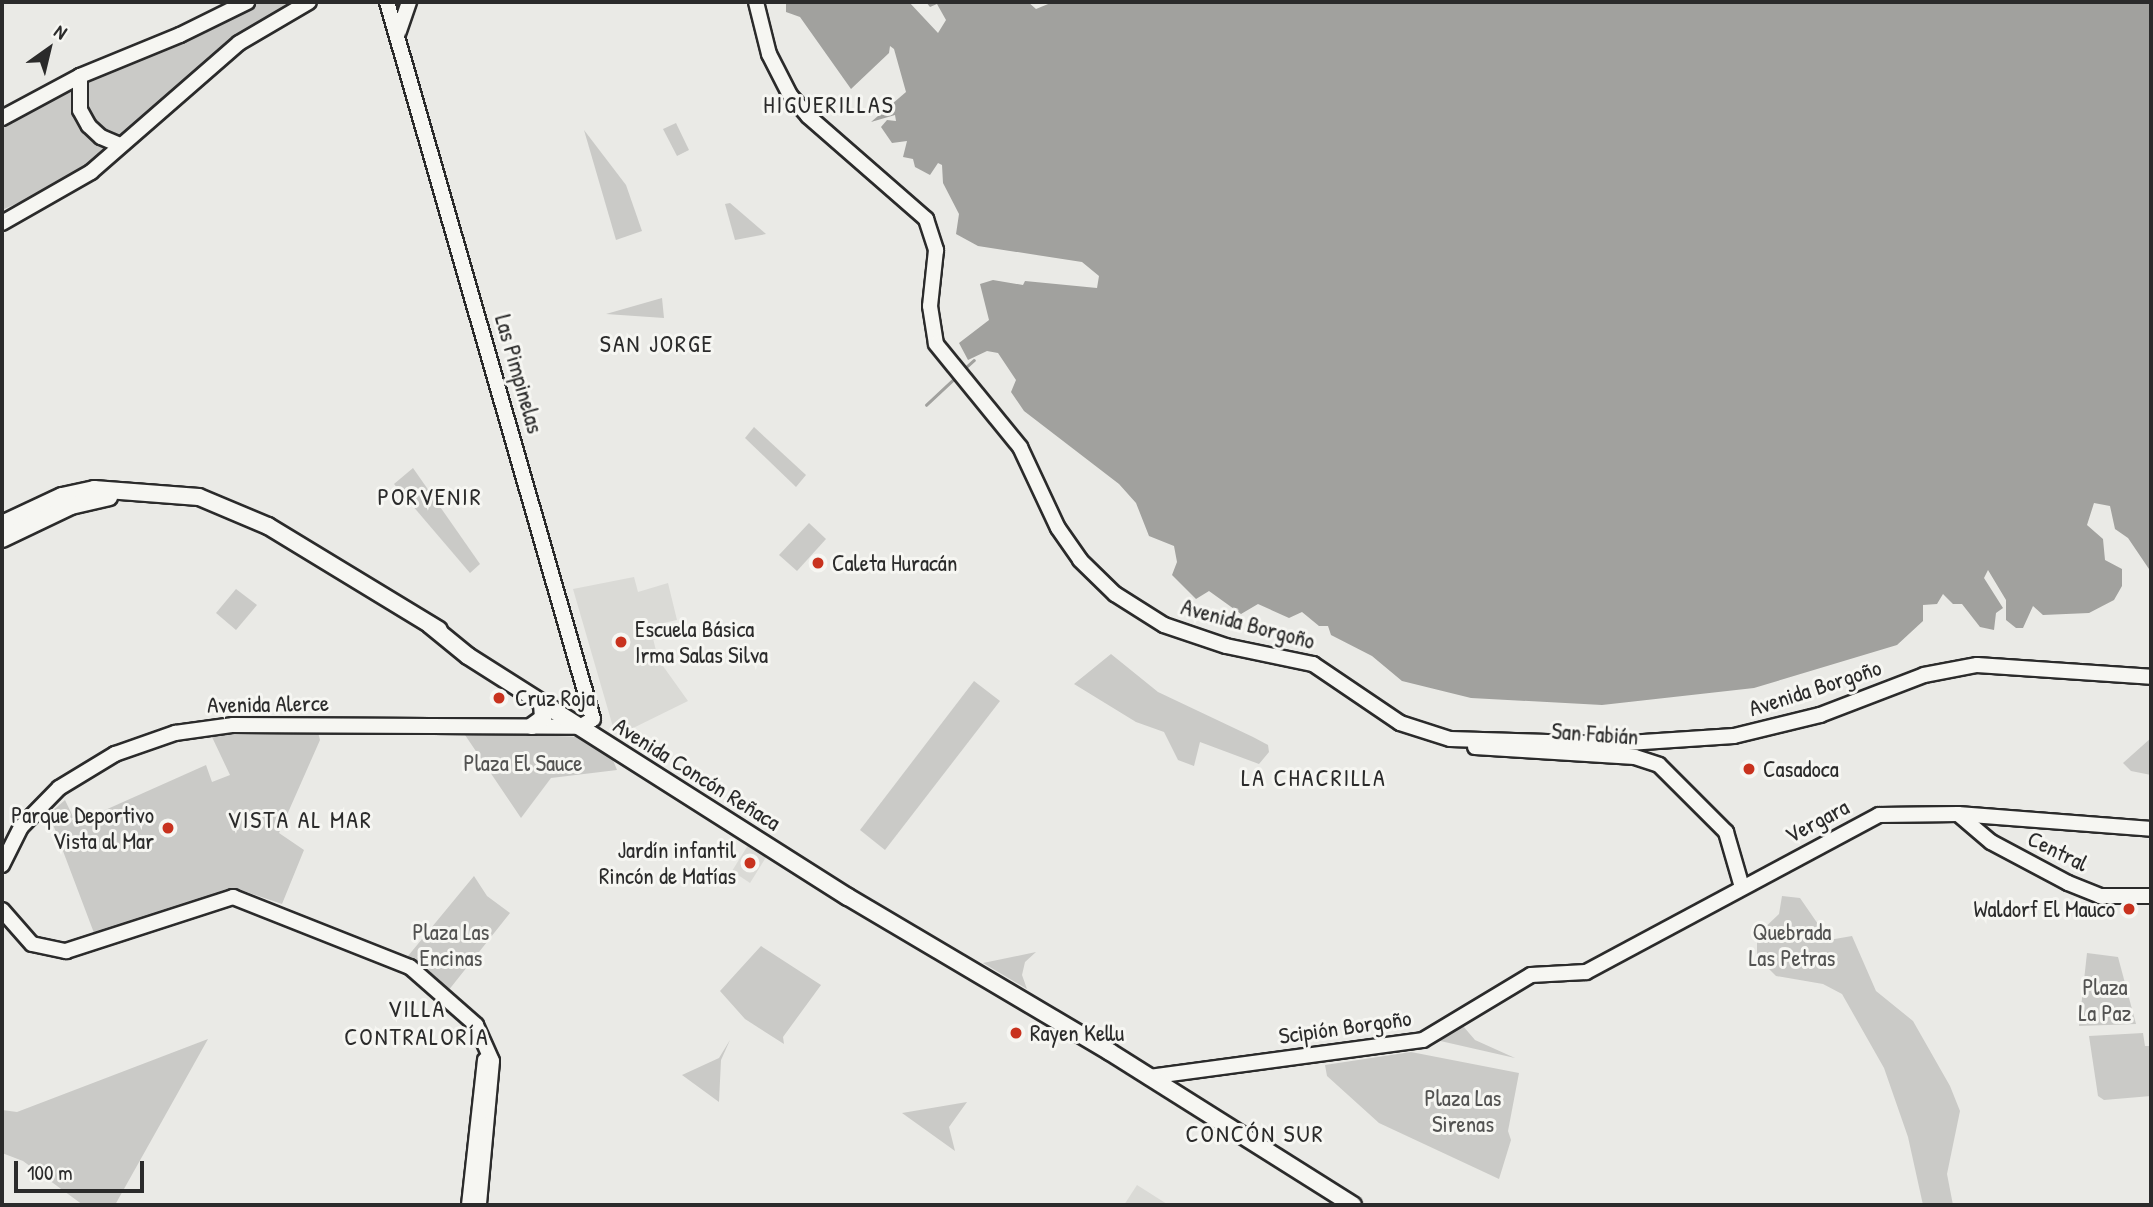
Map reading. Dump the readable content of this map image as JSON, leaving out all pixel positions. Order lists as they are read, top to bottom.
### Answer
{
  "streets": {
    "main road": ["Avenida Concón Reñaca"],
    "street": [
      "Las Pimpinelas",
      "Avenida Borgoño",
      "Avenida Alerce",
      "San Fabián",
      "Vergara",
      "Central",
      "Scipión Borgoño"
    ]
  },
  "crossings": [
    ["Las Pimpinelas", "Avenida Alerce"],
    ["Las Pimpinelas", "Avenida Concón Reñaca"],
    ["Avenida Borgoño", "San Fabián"],
    ["Avenida Alerce", "Avenida Concón Reñaca"],
    ["San Fabián", "Vergara"],
    ["Avenida Concón Reñaca", "Scipión Borgoño"],
    ["Vergara", "Central"],
    ["Vergara", "Scipión Borgoño"]
  ],
  "districts": [
    "HIGUERILLAS",
    "SAN JORGE",
    "PORVENIR",
    "LA CHACRILLA",
    "VISTA AL MAR",
    "VILLA CONTRALORÍA",
    "CONCÓN SUR"
  ],
  "parks": [
    "Plaza El Sauce",
    "Plaza Las Encinas",
    "Quebrada Las Petras",
    "Plaza La Paz",
    "Plaza Las Sirenas"
  ],
  "places": [
    "Caleta Huracán",
    "Escuela Básica Irma Salas Silva",
    "Cruz Roja",
    "Casadoca",
    "Parque Deportivo Vista al Mar",
    "Jardín infantil Rincón de Matías",
    "Waldorf El Mauco",
    "Rayen Kellu"
  ],
  "scale_bar": "100 m",
  "north": "top right"
}
